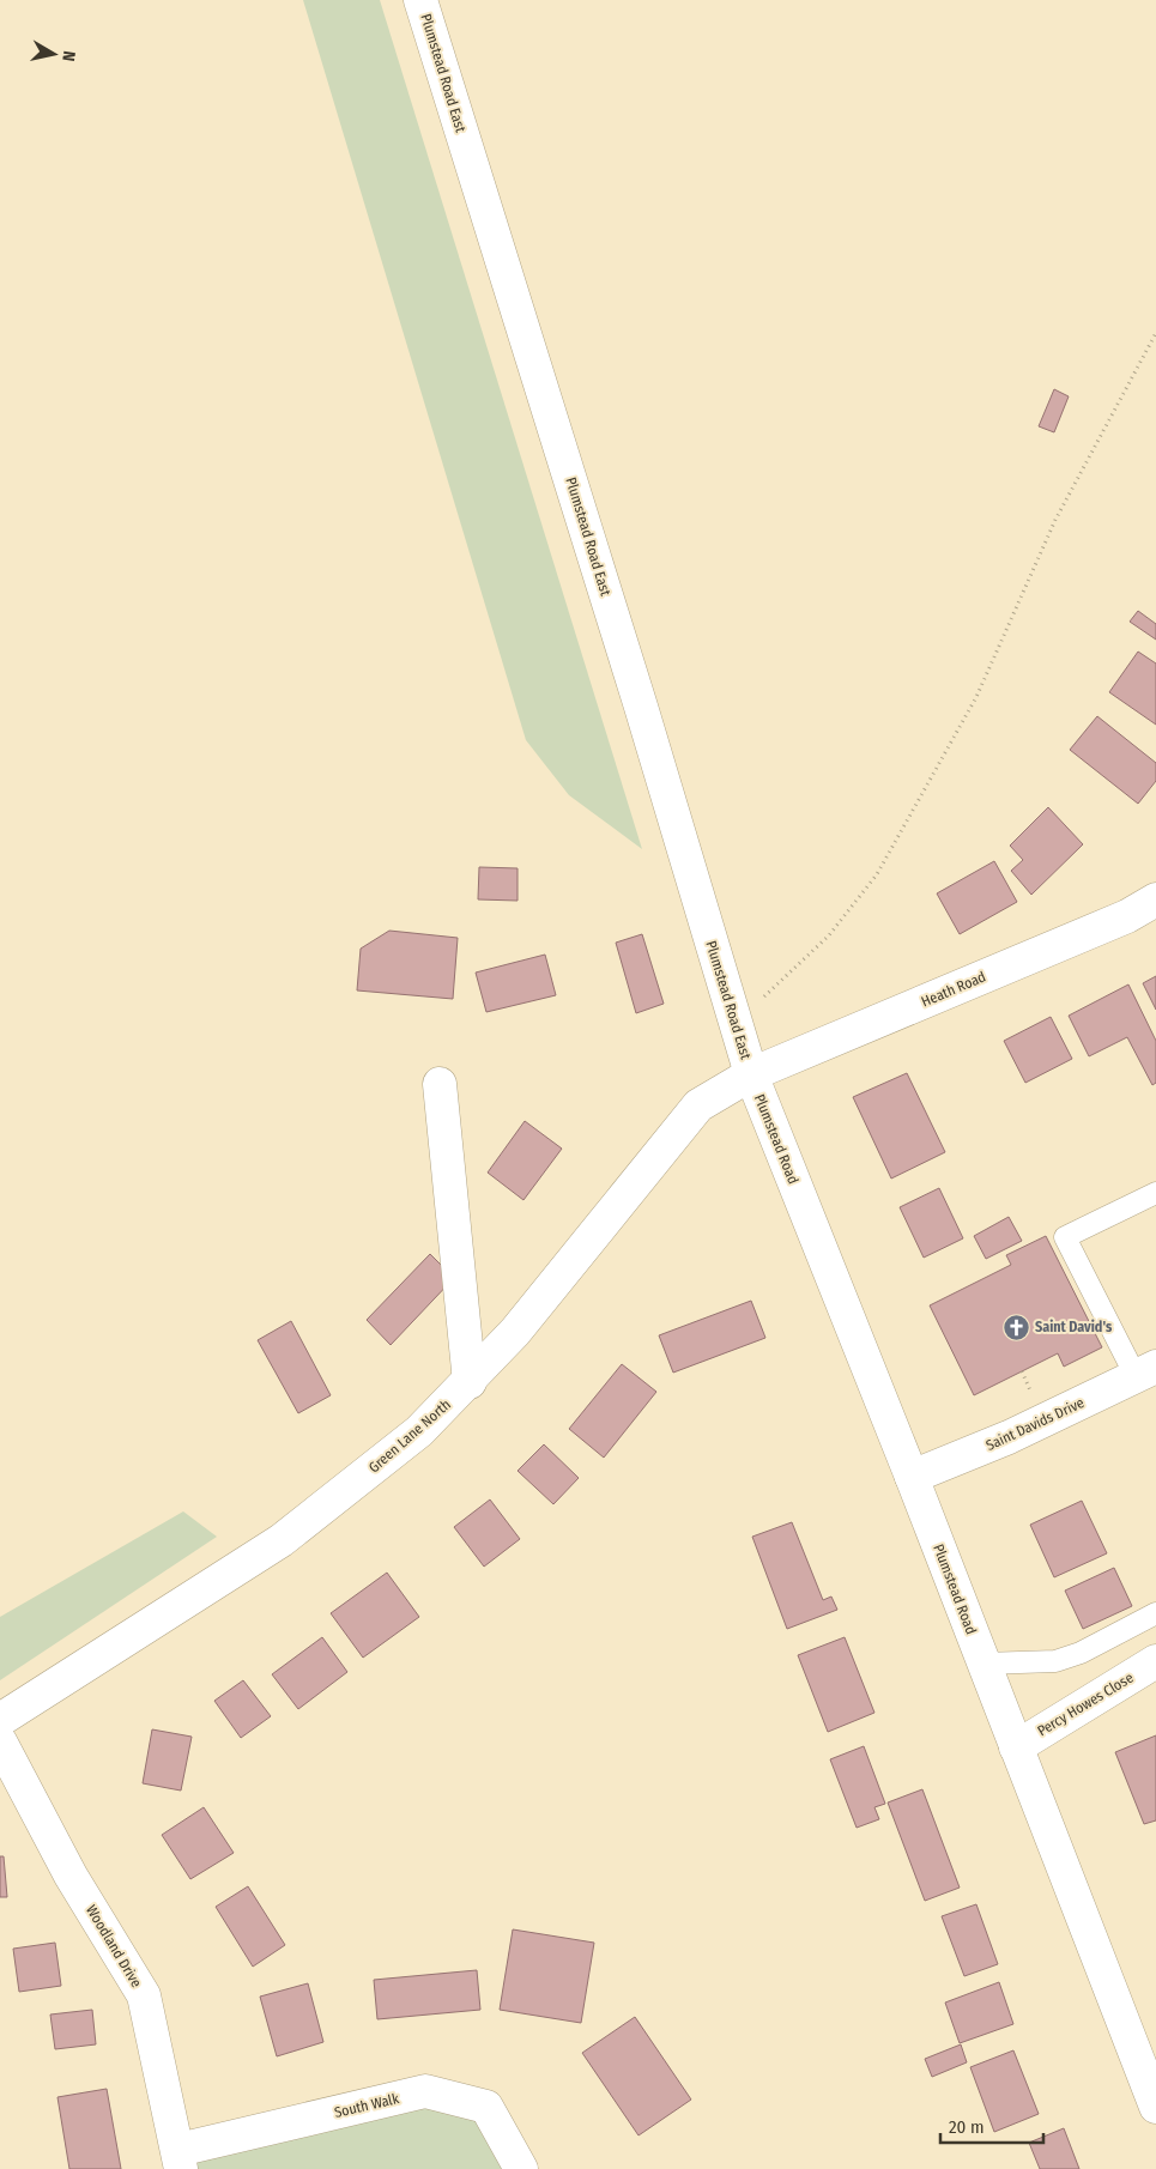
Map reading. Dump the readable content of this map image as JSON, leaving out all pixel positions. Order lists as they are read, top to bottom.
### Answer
{
  "streets": {
    "street": [
      "Plumstead Road East",
      "Heath Road",
      "Plumstead Road",
      "Saint Davids Drive",
      "Green Lane North",
      "Percy Howes Close",
      "Woodland Drive",
      "South Walk"
    ]
  },
  "crossings": [
    ["Plumstead Road East", "Heath Road"],
    ["Plumstead Road East", "Plumstead Road"],
    ["Plumstead Road East", "Green Lane North"],
    ["Heath Road", "Plumstead Road"],
    ["Heath Road", "Green Lane North"],
    ["Plumstead Road", "Saint Davids Drive"],
    ["Plumstead Road", "Green Lane North"],
    ["Plumstead Road", "Percy Howes Close"],
    ["Woodland Drive", "South Walk"]
  ],
  "places": {
    "church": ["Saint David's"]
  },
  "scale_bar": "20 m",
  "north": "right"
}
